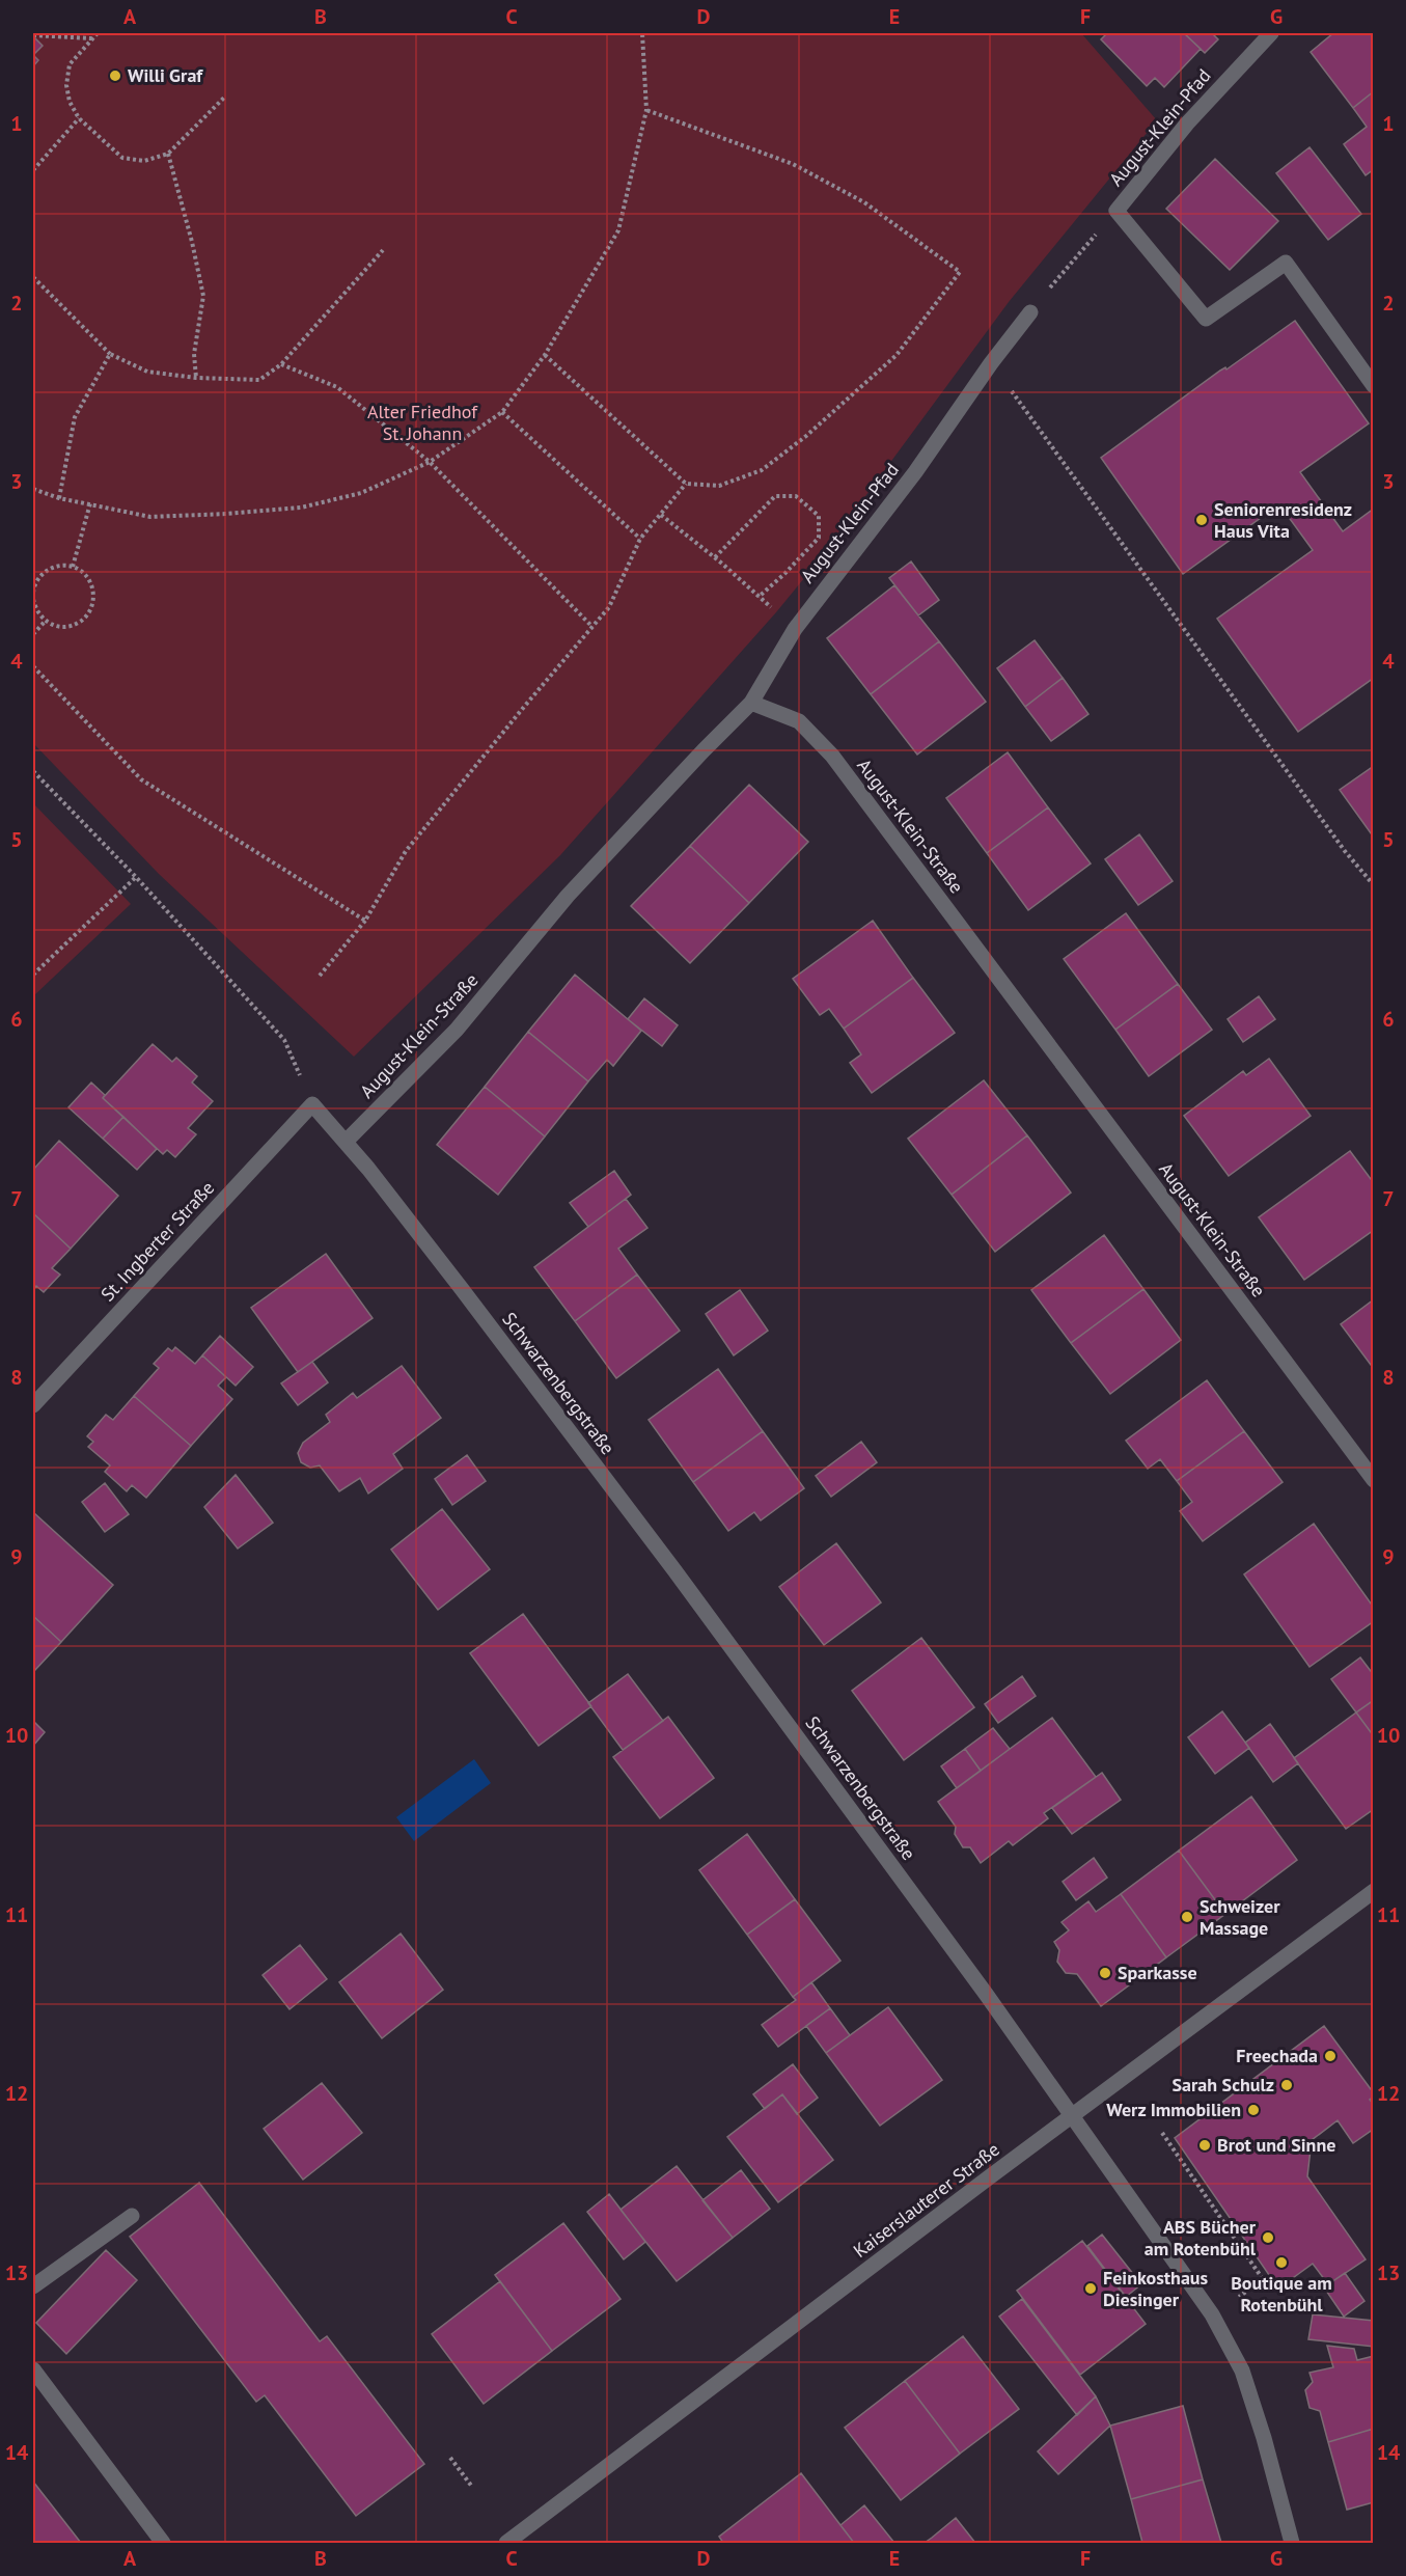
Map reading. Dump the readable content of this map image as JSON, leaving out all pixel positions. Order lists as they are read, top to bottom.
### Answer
{
  "streets": {
    "street": [
      "August-Klein-Pfad",
      "August-Klein-Straße",
      "St. Ingberter Straße",
      "Schwarzenbergstraße",
      "Kaiserslauterer Straße"
    ]
  },
  "crossings": [
    ["August-Klein-Pfad", "August-Klein-Straße"],
    ["August-Klein-Straße", "Schwarzenbergstraße"],
    ["St. Ingberter Straße", "Schwarzenbergstraße"],
    ["Schwarzenbergstraße", "Kaiserslauterer Straße"]
  ],
  "parks": ["Alter Friedhof St. Johann"],
  "places": [
    "Willi Graf",
    "Seniorenresidenz Haus Vita",
    "Schweizer Massage",
    "Sparkasse",
    "Freechada",
    "Sarah Schulz",
    "Werz Immobilien",
    "Brot und Sinne",
    "ABS Bücher am Rotenbühl",
    "Boutique am Rotenbühl",
    "Feinkosthaus Diesinger"
  ],
  "grid": {
    "columns": [
      "A",
      "B",
      "C",
      "D",
      "E",
      "F",
      "G"
    ],
    "rows": [
      "1",
      "2",
      "3",
      "4",
      "5",
      "6",
      "7",
      "8",
      "9",
      "10",
      "11",
      "12",
      "13",
      "14"
    ]
  }
}
